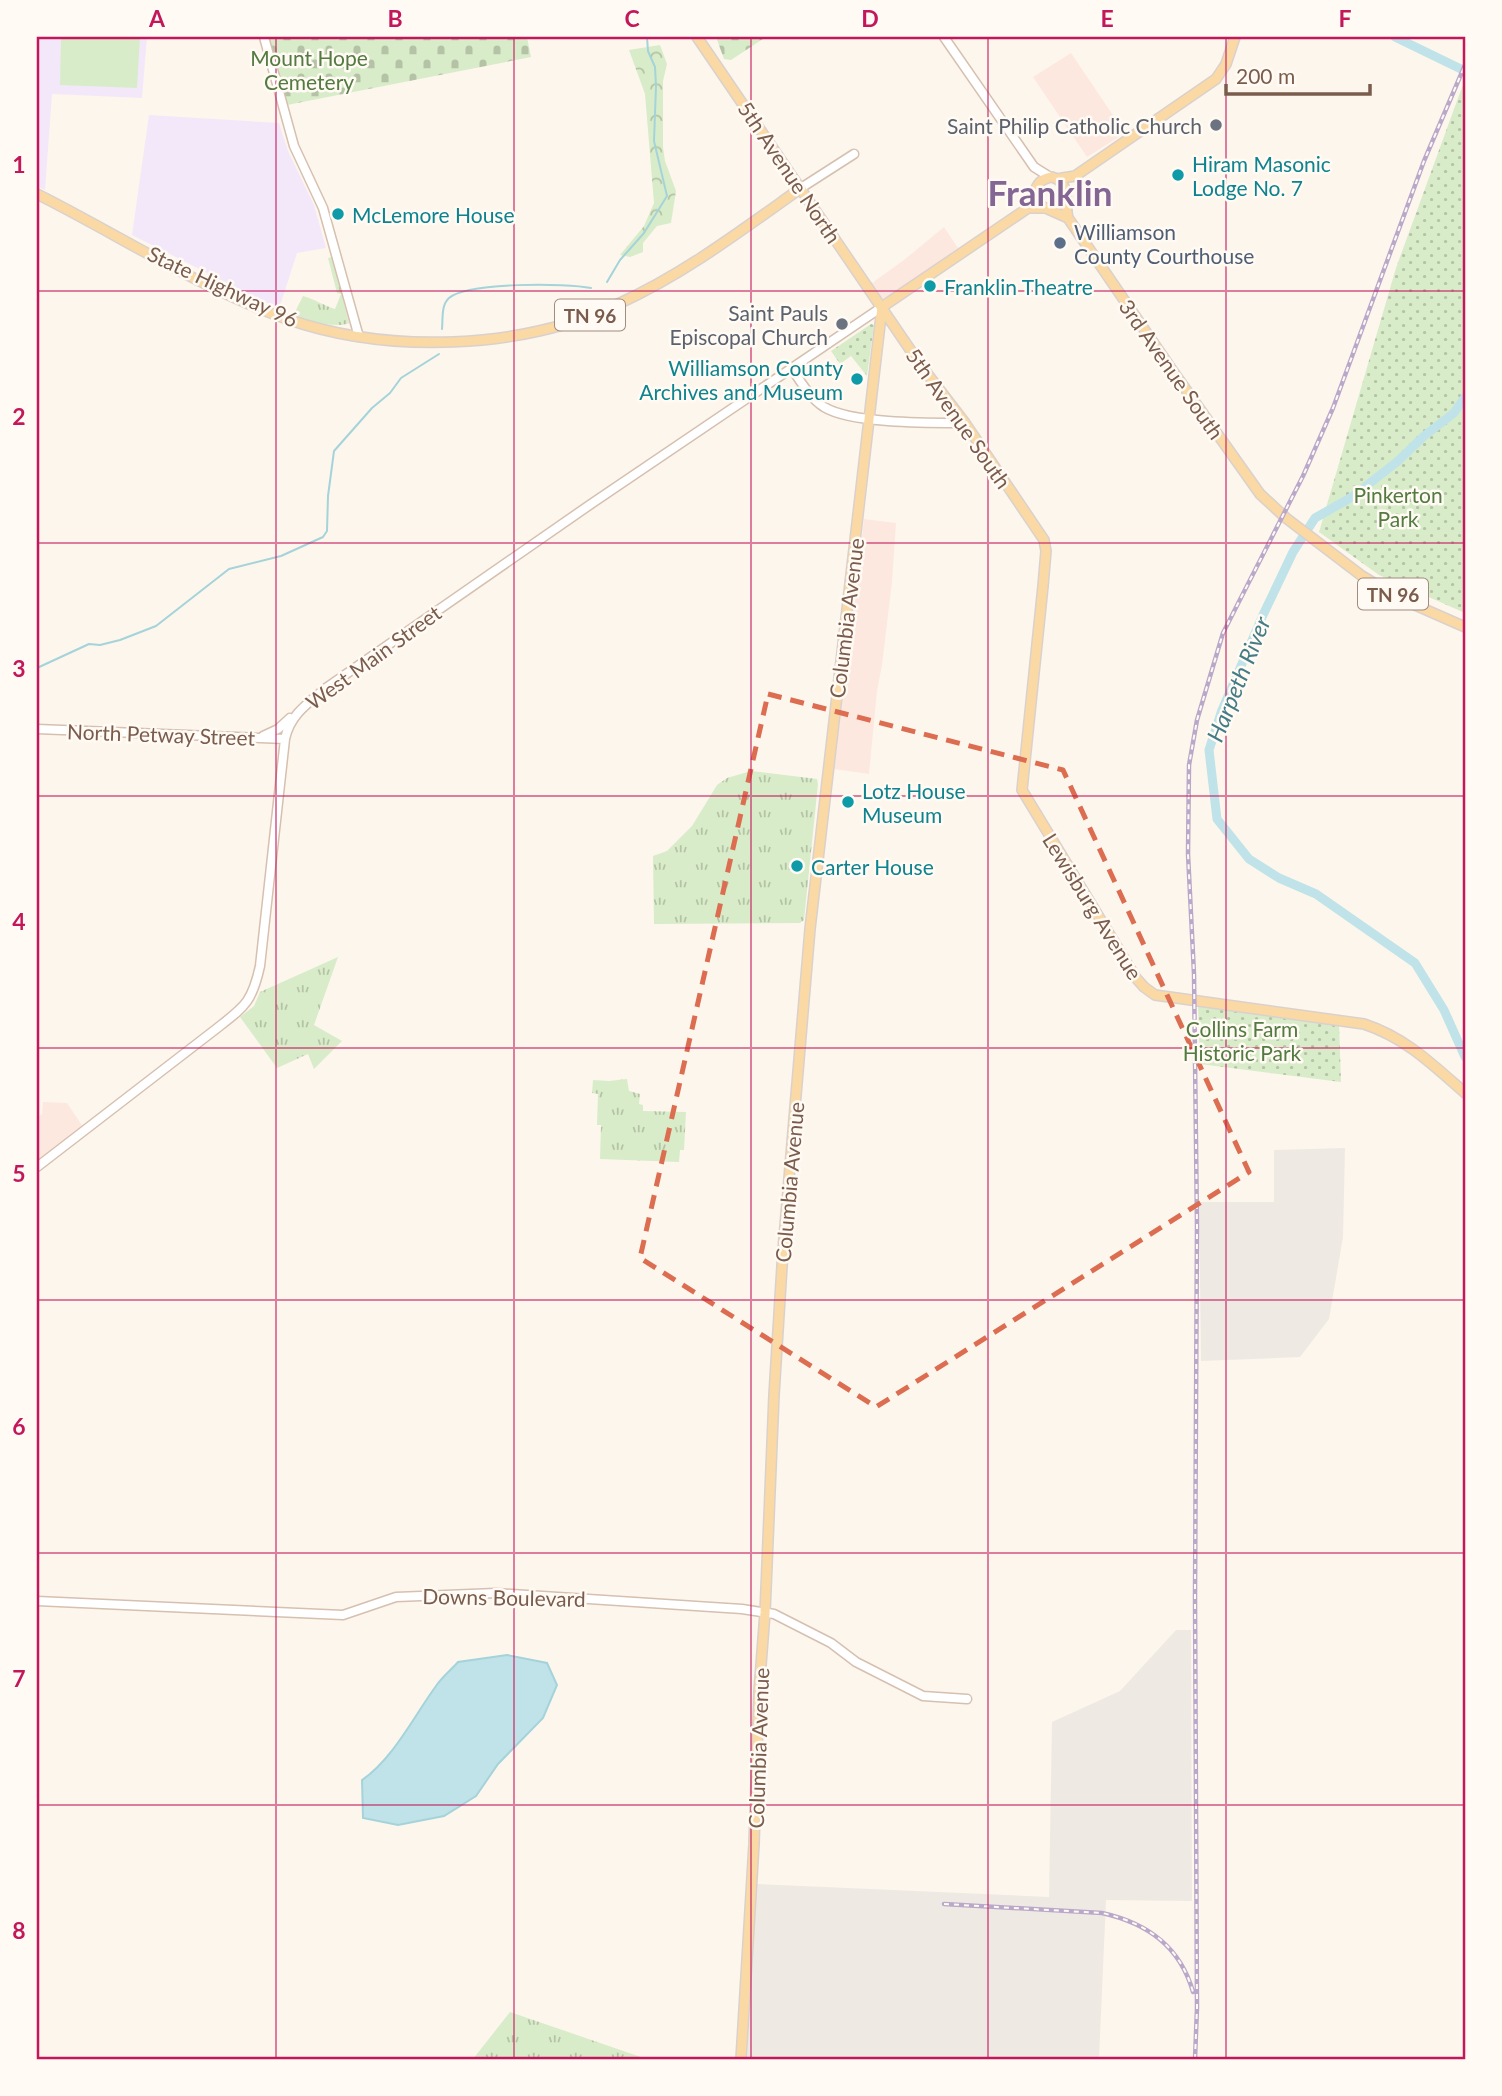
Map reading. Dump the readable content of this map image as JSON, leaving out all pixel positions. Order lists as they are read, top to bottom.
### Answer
{
  "streets": {
    "main road": [
      "5th Avenue North",
      "State Highway 96",
      "TN 96",
      "3rd Avenue South",
      "5th Avenue South",
      "Columbia Avenue",
      "West Main Street",
      "North Petway Street",
      "Lewisburg Avenue",
      "Downs Boulevard"
    ]
  },
  "crossings": [
    ["5th Avenue North", "State Highway 96"],
    ["5th Avenue North", "5th Avenue South"],
    ["5th Avenue North", "Columbia Avenue"],
    ["5th Avenue North", "West Main Street"],
    ["TN 96", "3rd Avenue South"],
    ["5th Avenue South", "Columbia Avenue"],
    ["5th Avenue South", "West Main Street"],
    ["5th Avenue South", "Lewisburg Avenue"],
    ["Columbia Avenue", "West Main Street"],
    ["Columbia Avenue", "Downs Boulevard"],
    ["West Main Street", "North Petway Street"]
  ],
  "districts": ["Franklin"],
  "water": ["Harpeth River"],
  "parks": ["Mount Hope Cemetery", "Pinkerton Park", "Collins Farm Historic Park"],
  "places": [
    "Saint Philip Catholic Church",
    "Hiram Masonic Lodge No. 7",
    "McLemore House",
    "Williamson County Courthouse",
    "Franklin Theatre",
    "Saint Pauls Episcopal Church",
    "Williamson County Archives and Museum",
    "Lotz House Museum",
    "Carter House"
  ],
  "scale_bar": "200 m",
  "grid": {
    "columns": [
      "A",
      "B",
      "C",
      "D",
      "E",
      "F"
    ],
    "rows": [
      "1",
      "2",
      "3",
      "4",
      "5",
      "6",
      "7",
      "8"
    ]
  }
}
